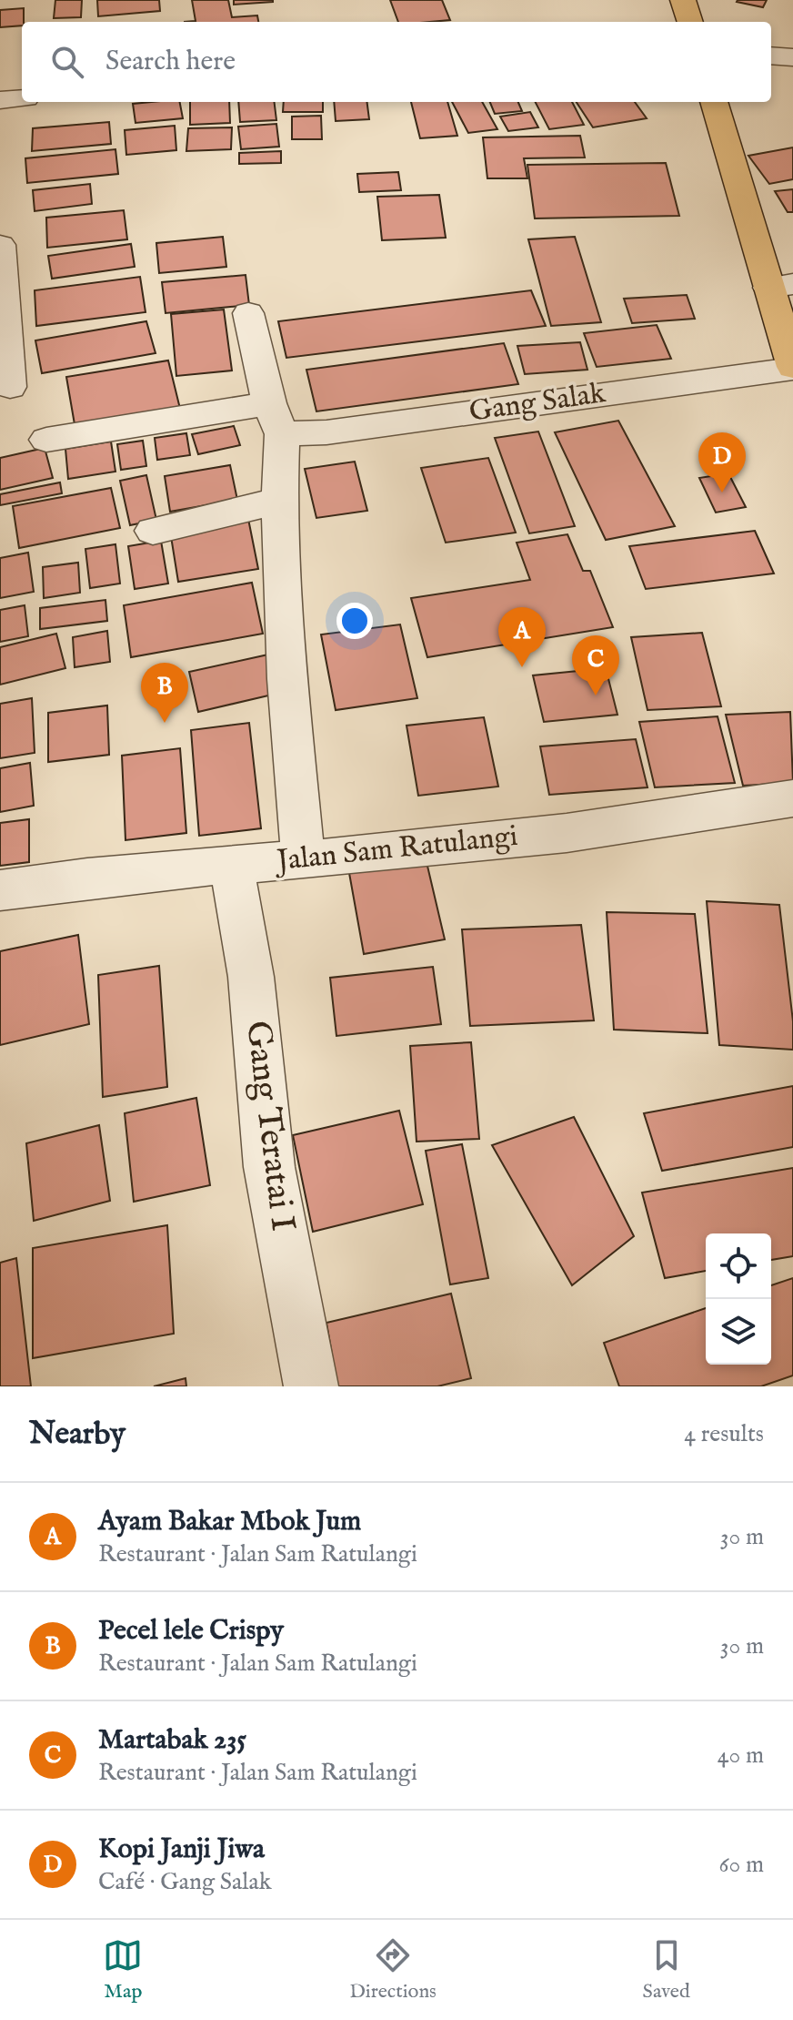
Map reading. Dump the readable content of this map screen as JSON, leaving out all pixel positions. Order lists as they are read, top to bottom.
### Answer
{
  "streets": {
    "street": ["Gang Salak", "Jalan Sam Ratulangi", "Gang Teratai I"]
  },
  "crossings": [
    ["Jalan Sam Ratulangi", "Gang Teratai I"]
  ],
  "page": {
    "search": "Search here",
    "pins": [
      "D",
      "A",
      "C",
      "B"
    ],
    "heading": ["Nearby", "4 results"],
    "list": [
      {
        "mark": "A",
        "name": "Ayam Bakar Mbok Jum",
        "note": "Restaurant · Jalan Sam Ratulangi",
        "value": "30 m"
      },
      {
        "mark": "B",
        "name": "Pecel lele Crispy",
        "note": "Restaurant · Jalan Sam Ratulangi",
        "value": "30 m"
      },
      {
        "mark": "C",
        "name": "Martabak 235",
        "note": "Restaurant · Jalan Sam Ratulangi",
        "value": "40 m"
      },
      {
        "mark": "D",
        "name": "Kopi Janji Jiwa",
        "note": "Café · Gang Salak",
        "value": "60 m"
      }
    ],
    "nav": ["Map", "Directions", "Saved"]
  }
}
